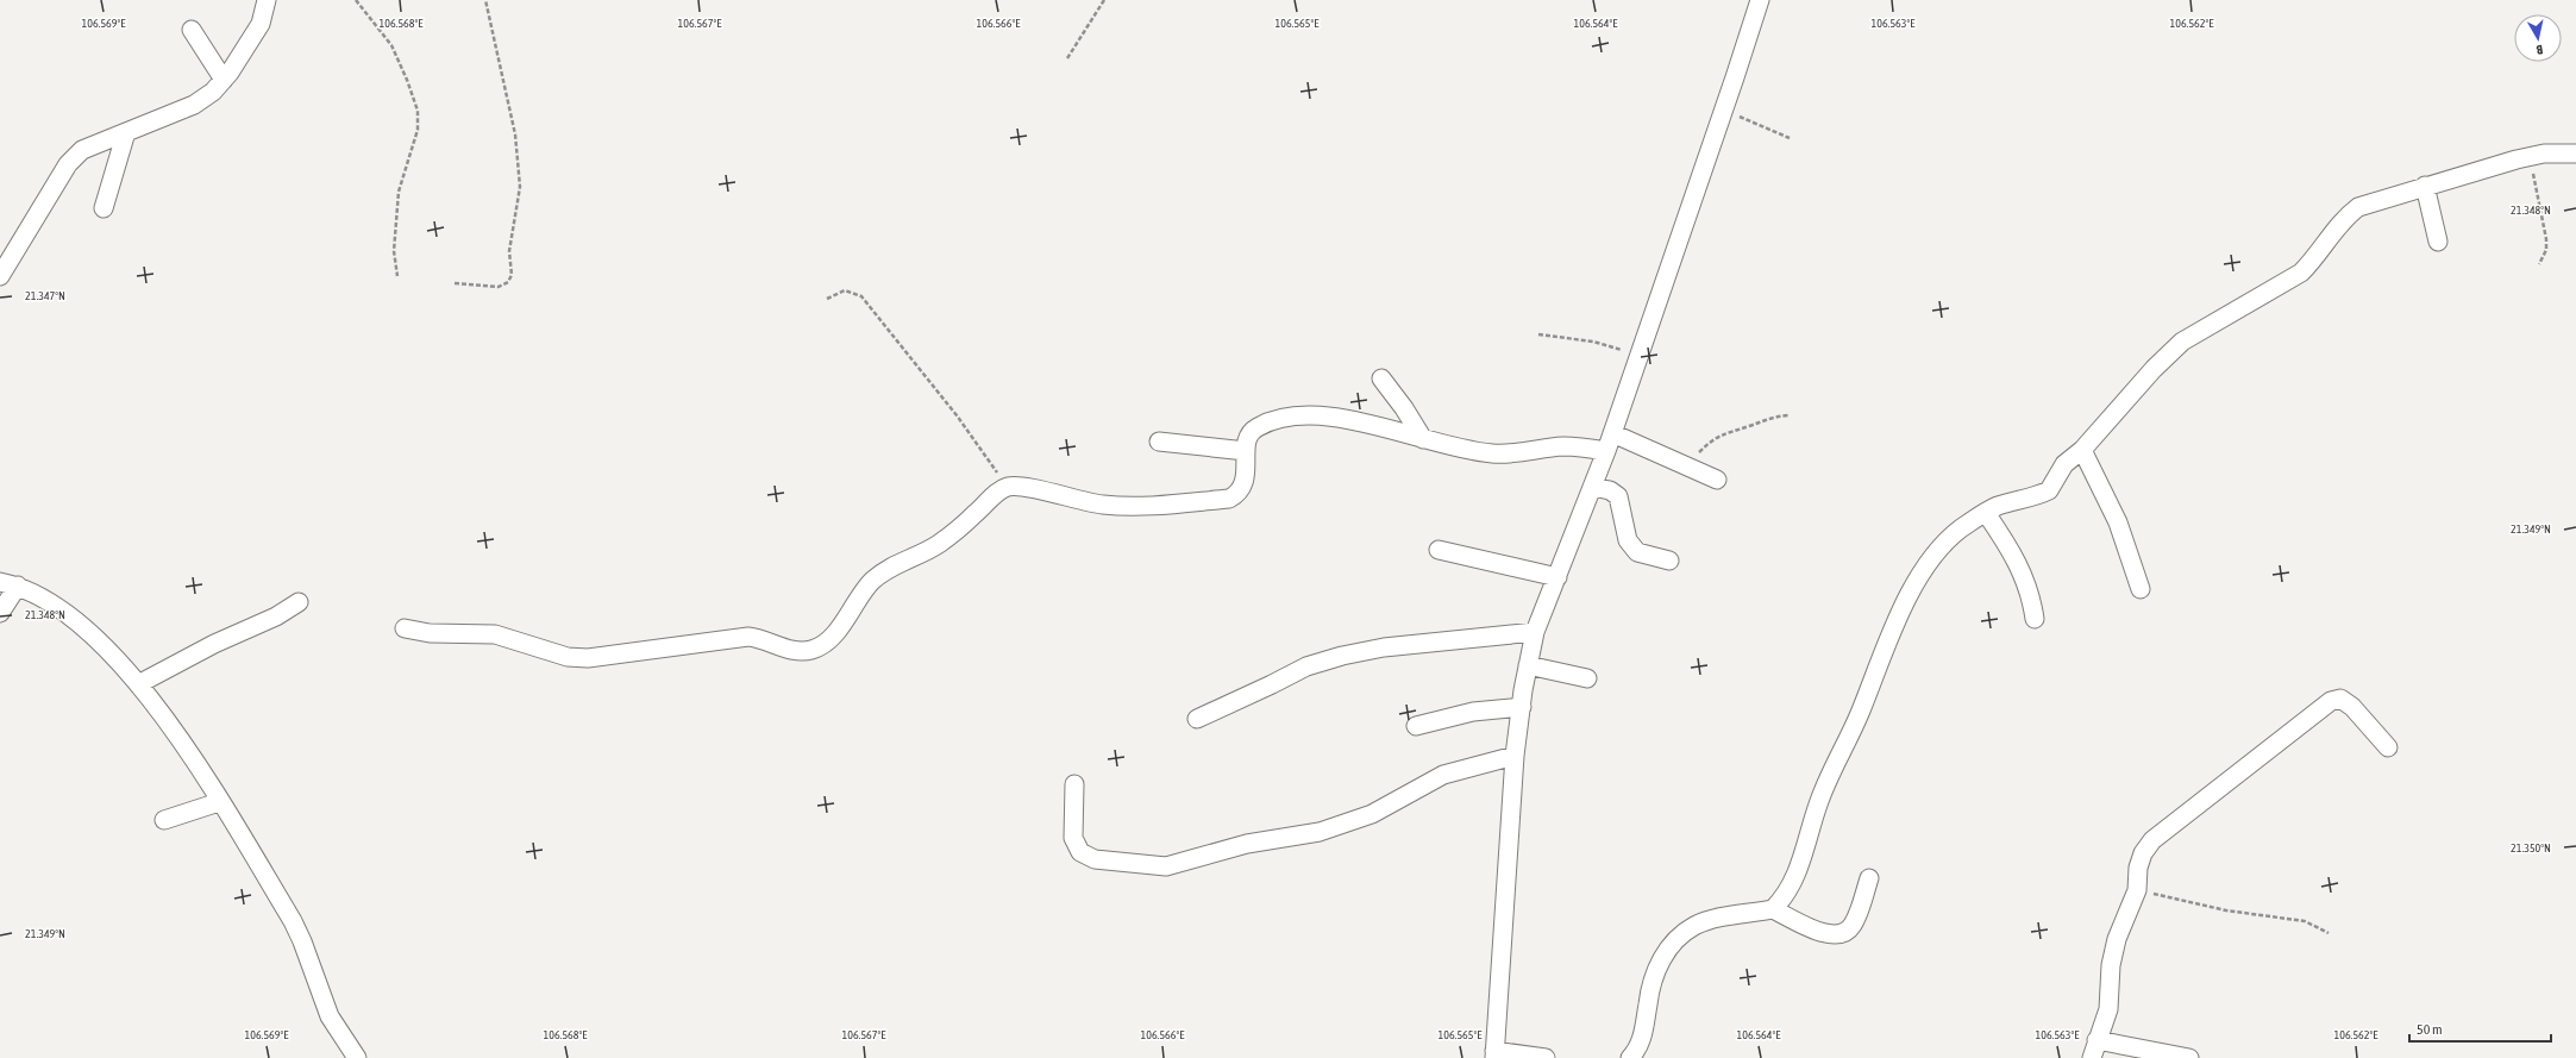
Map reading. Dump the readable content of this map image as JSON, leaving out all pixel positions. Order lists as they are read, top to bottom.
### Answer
{
  "scale_bar": "50 m",
  "north": "bottom",
  "coordinates": [
    "106.569°E",
    "106.568°E",
    "106.567°E",
    "106.566°E",
    "106.565°E",
    "106.564°E",
    "106.563°E",
    "106.562°E",
    "21.348°N",
    "21.347°N",
    "21.349°N",
    "21.350°N"
  ]
}
